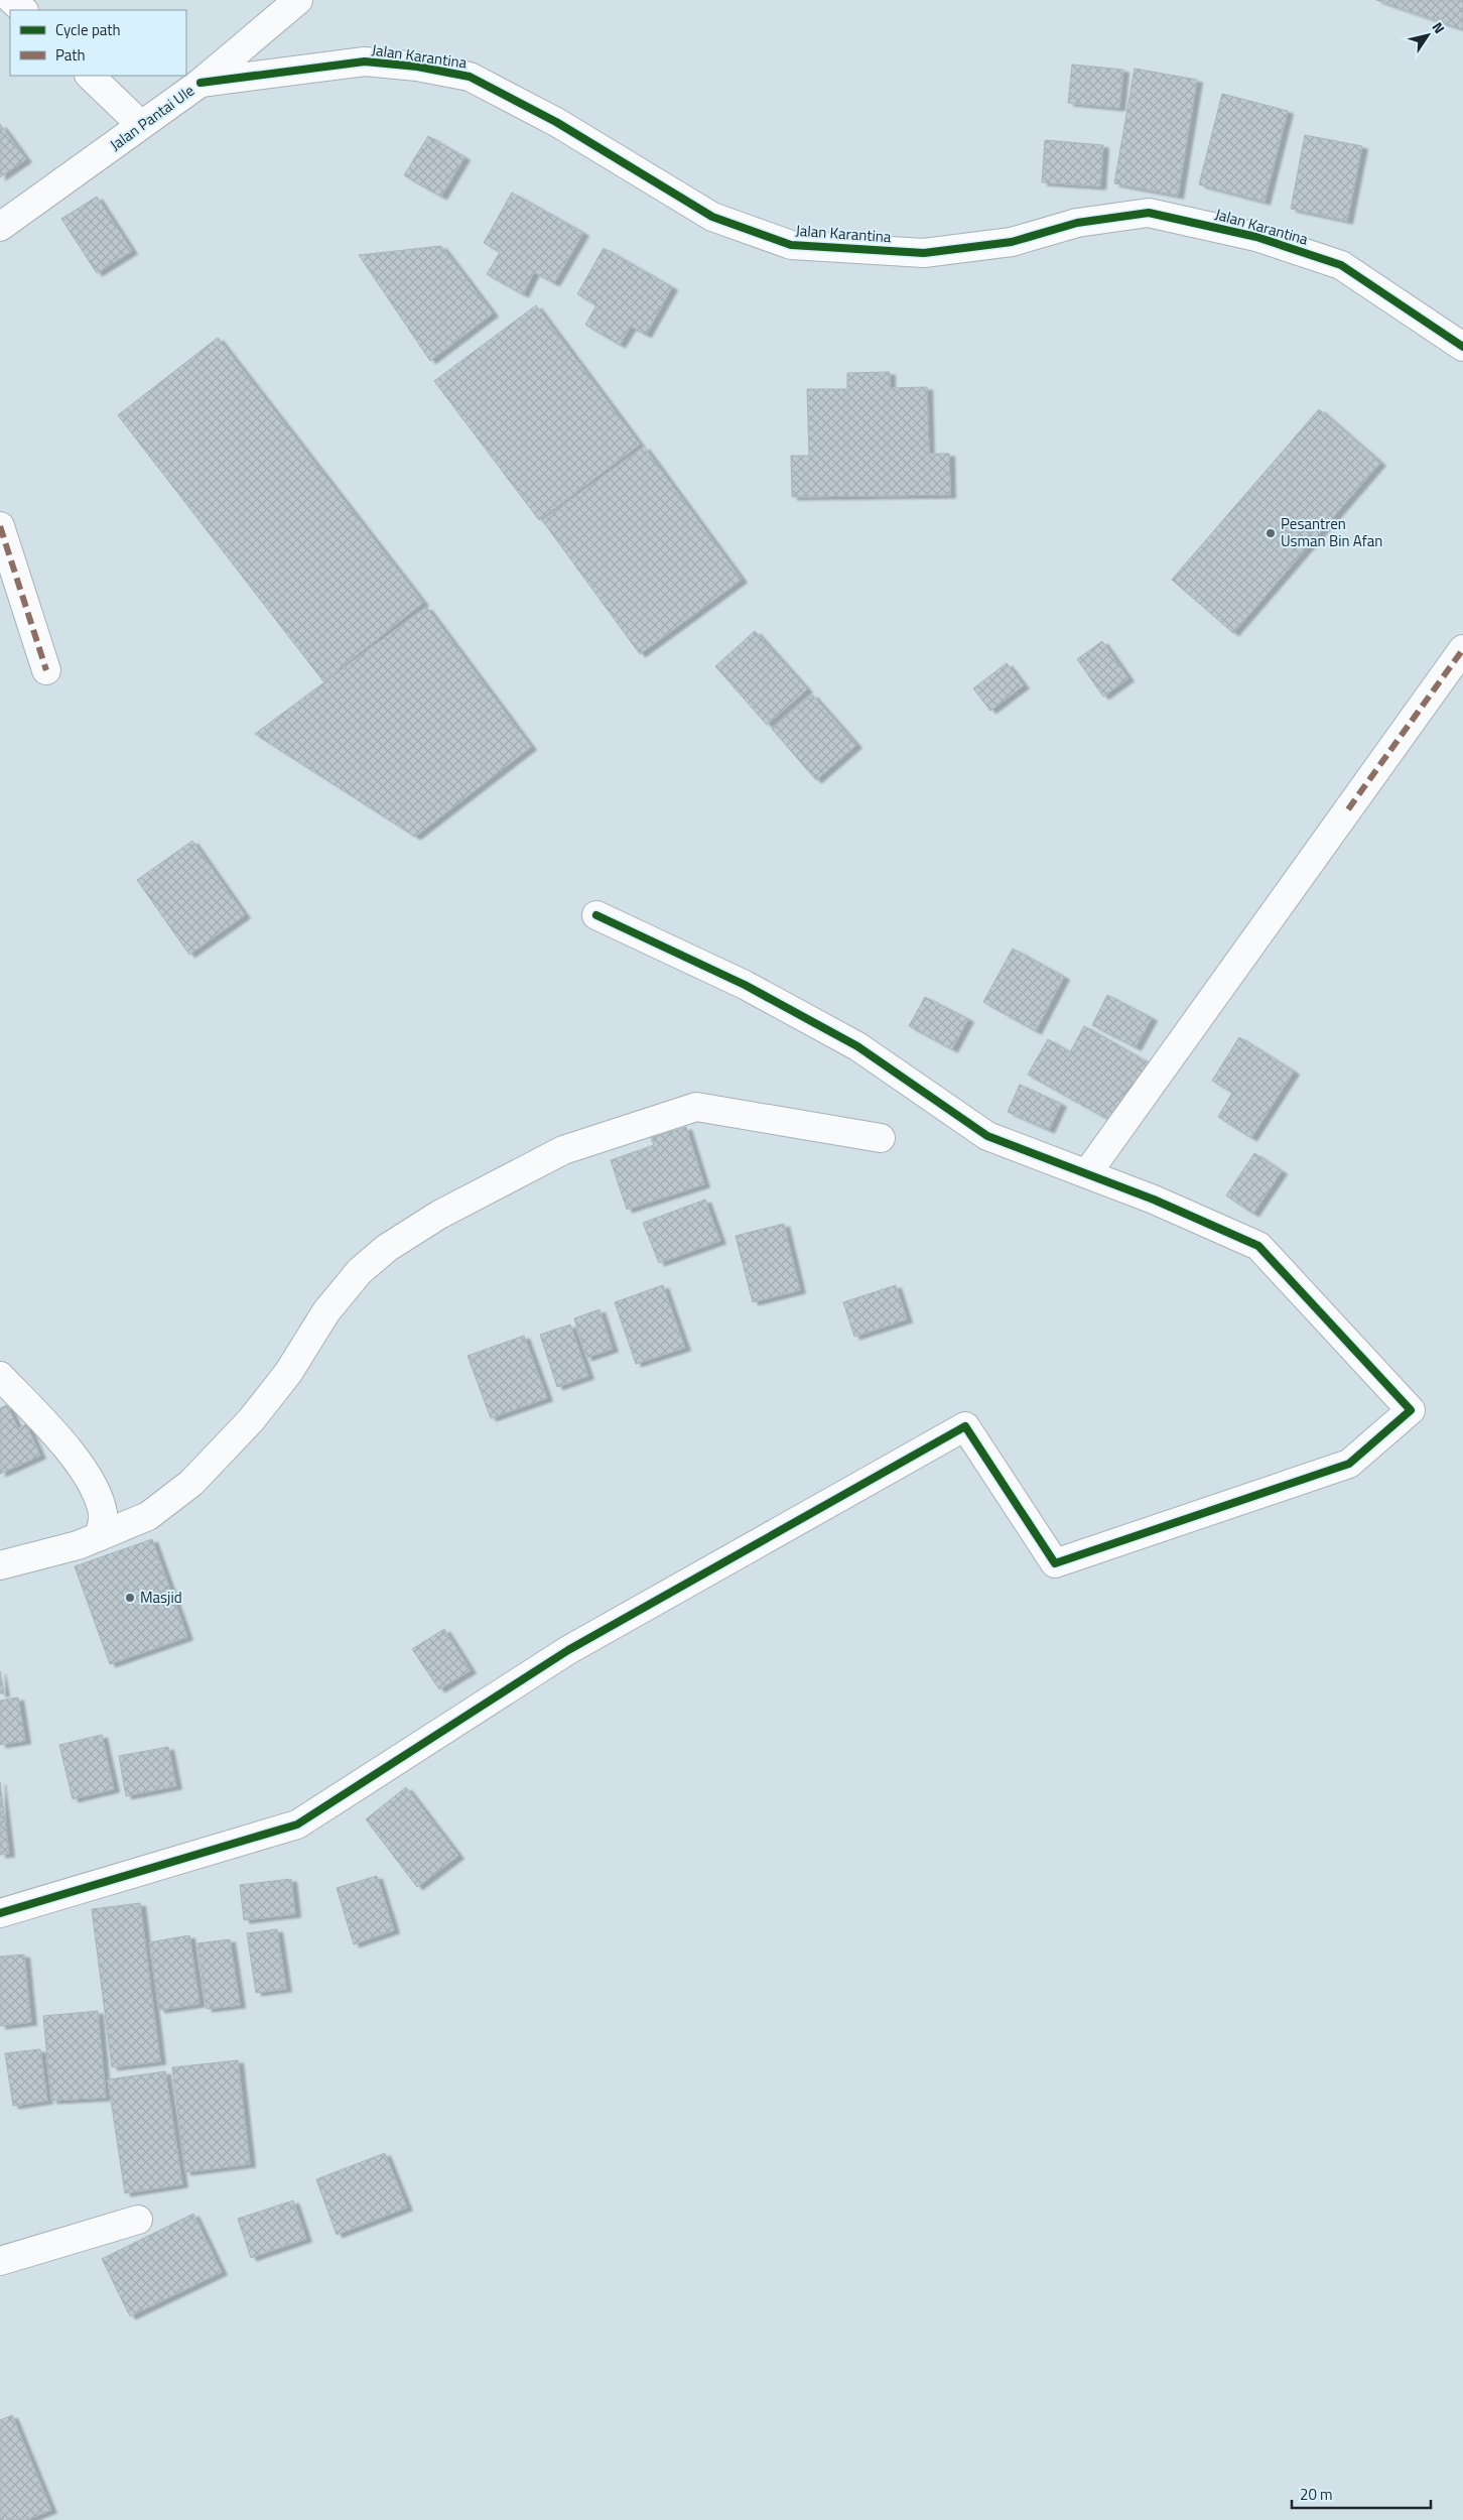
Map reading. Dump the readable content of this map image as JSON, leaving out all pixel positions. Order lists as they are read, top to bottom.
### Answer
{
  "streets": {
    "street": ["Jalan Karantina", "Jalan Pantai Ule"]
  },
  "crossings": [
    ["Jalan Karantina", "Jalan Pantai Ule"]
  ],
  "places": ["Pesantren Usman Bin Afan", "Masjid"],
  "legend": ["Cycle path", "Path"],
  "scale_bar": "20 m",
  "north": "top right"
}
